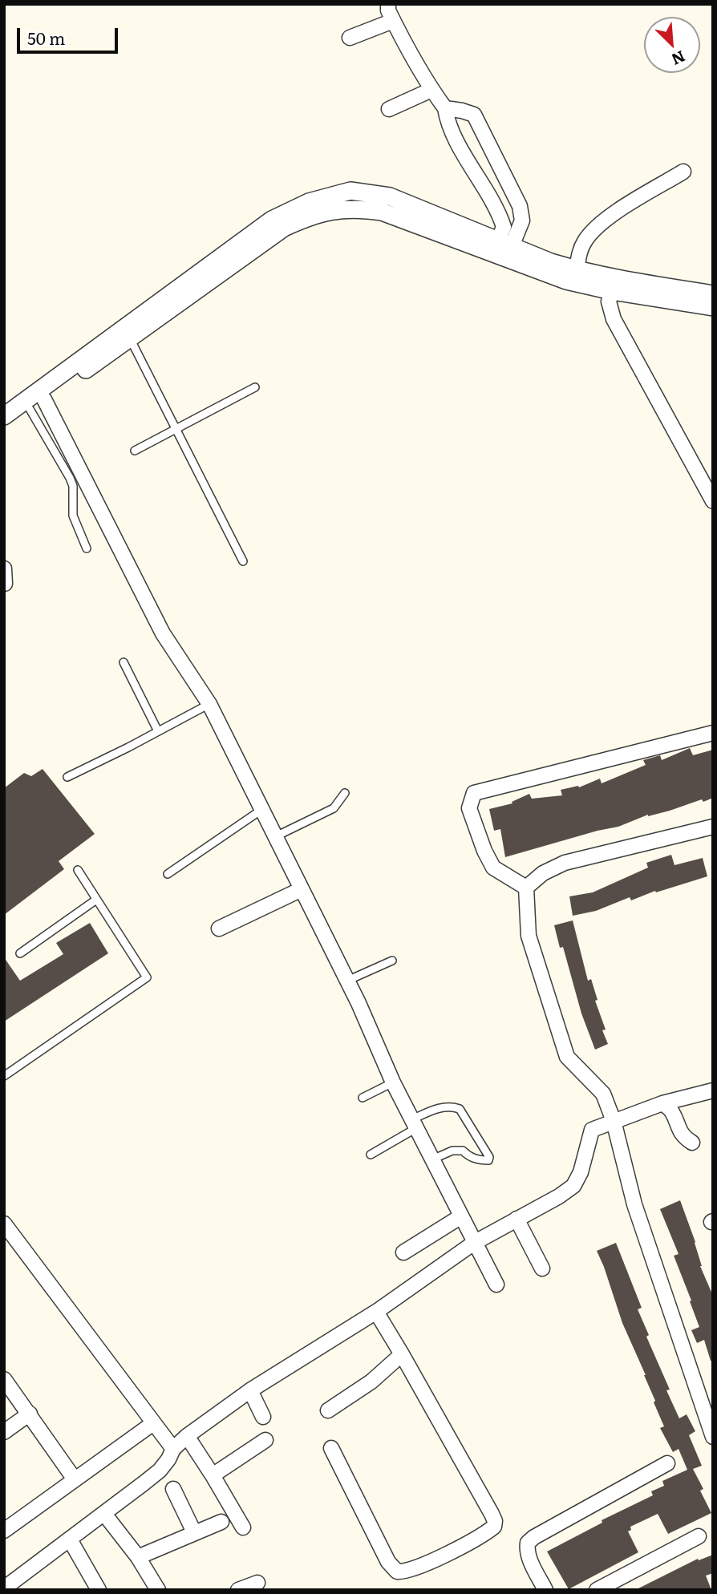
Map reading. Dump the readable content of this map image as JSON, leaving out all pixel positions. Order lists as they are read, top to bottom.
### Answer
{
  "scale_bar": "50 m",
  "north": "bottom right"
}
